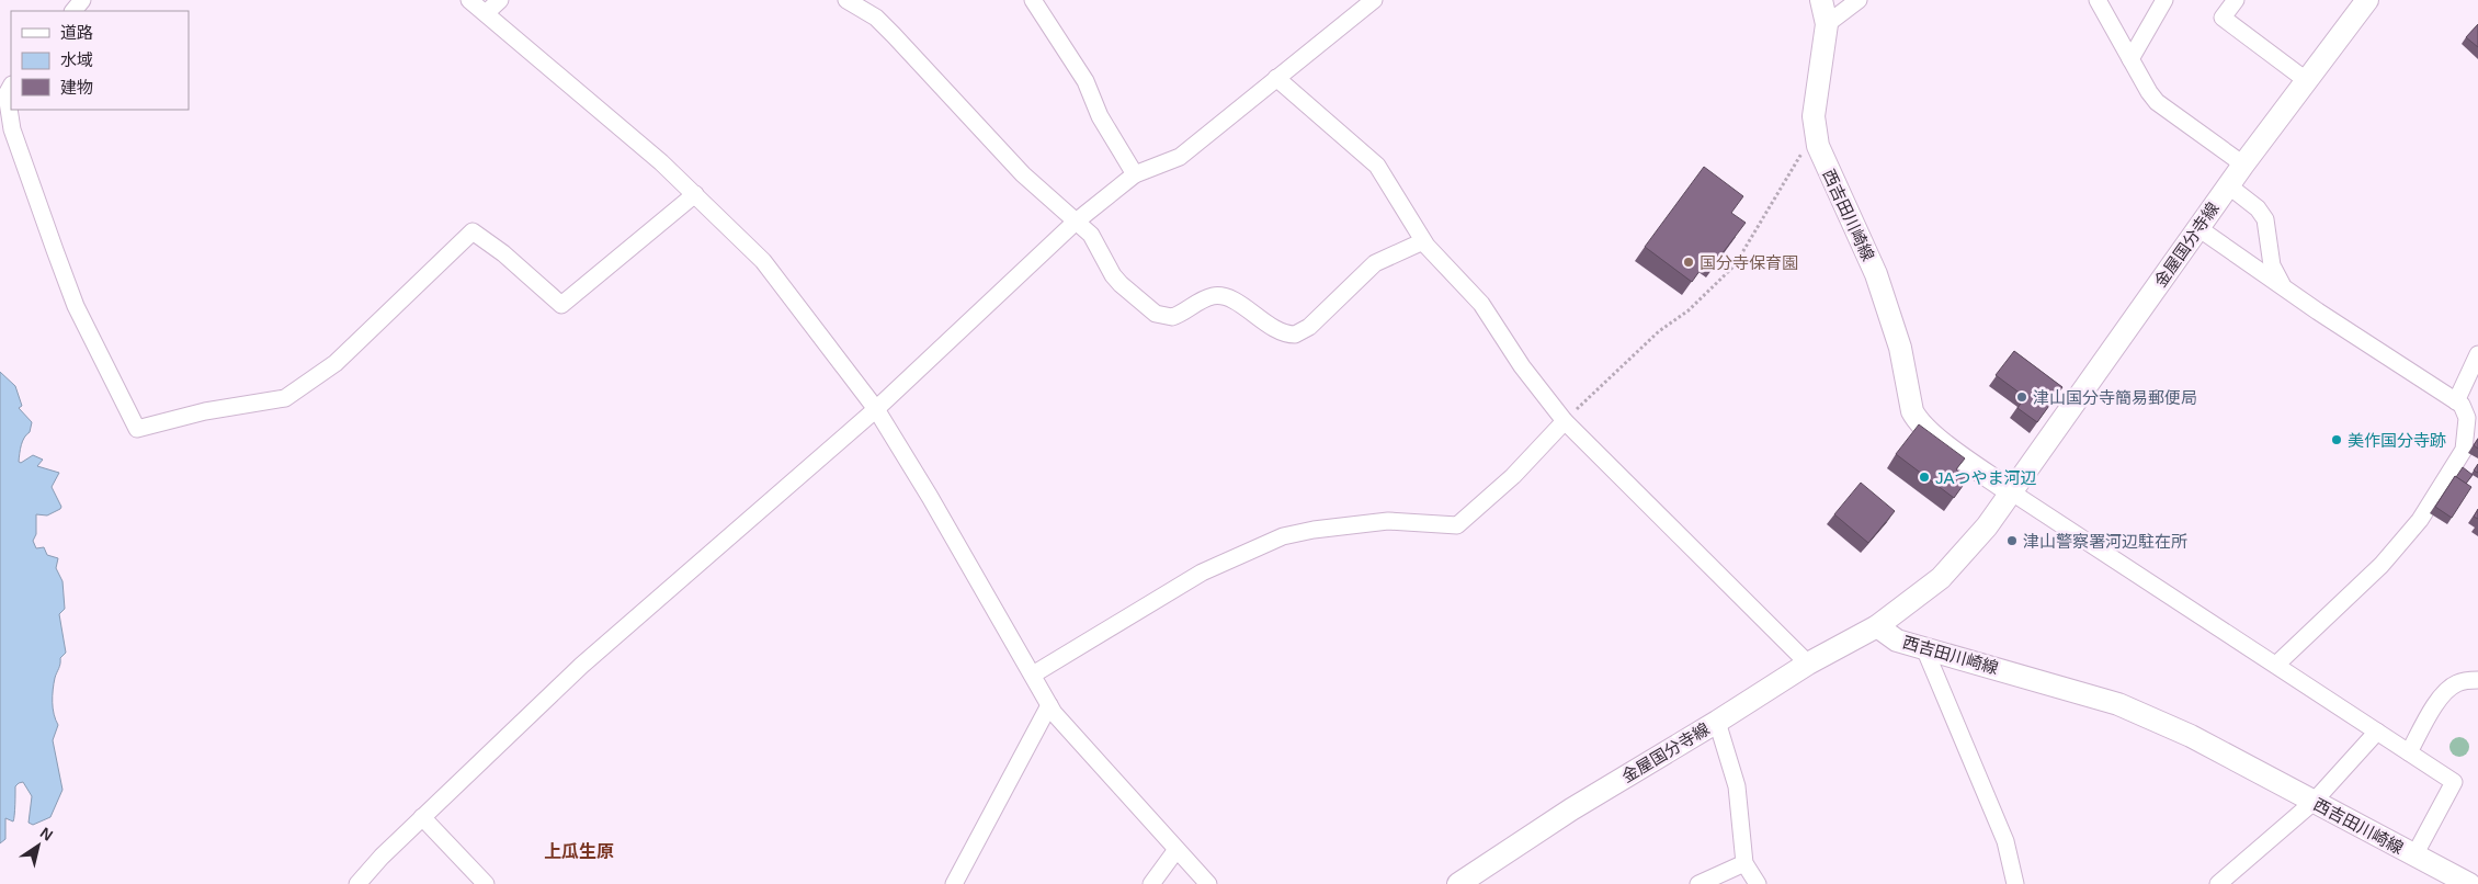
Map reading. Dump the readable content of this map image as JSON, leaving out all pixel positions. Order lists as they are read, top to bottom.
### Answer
{
  "streets": {
    "main road": ["西吉田川崎線", "金屋国分寺線"]
  },
  "crossings": [
    ["西吉田川崎線", "金屋国分寺線"]
  ],
  "districts": ["上瓜生原"],
  "places": [
    "国分寺保育園",
    "津山国分寺簡易郵便局",
    "美作国分寺跡",
    "JAつやま河辺",
    "津山警察署河辺駐在所"
  ],
  "legend": ["道路", "水域", "建物"],
  "north": "top right"
}
